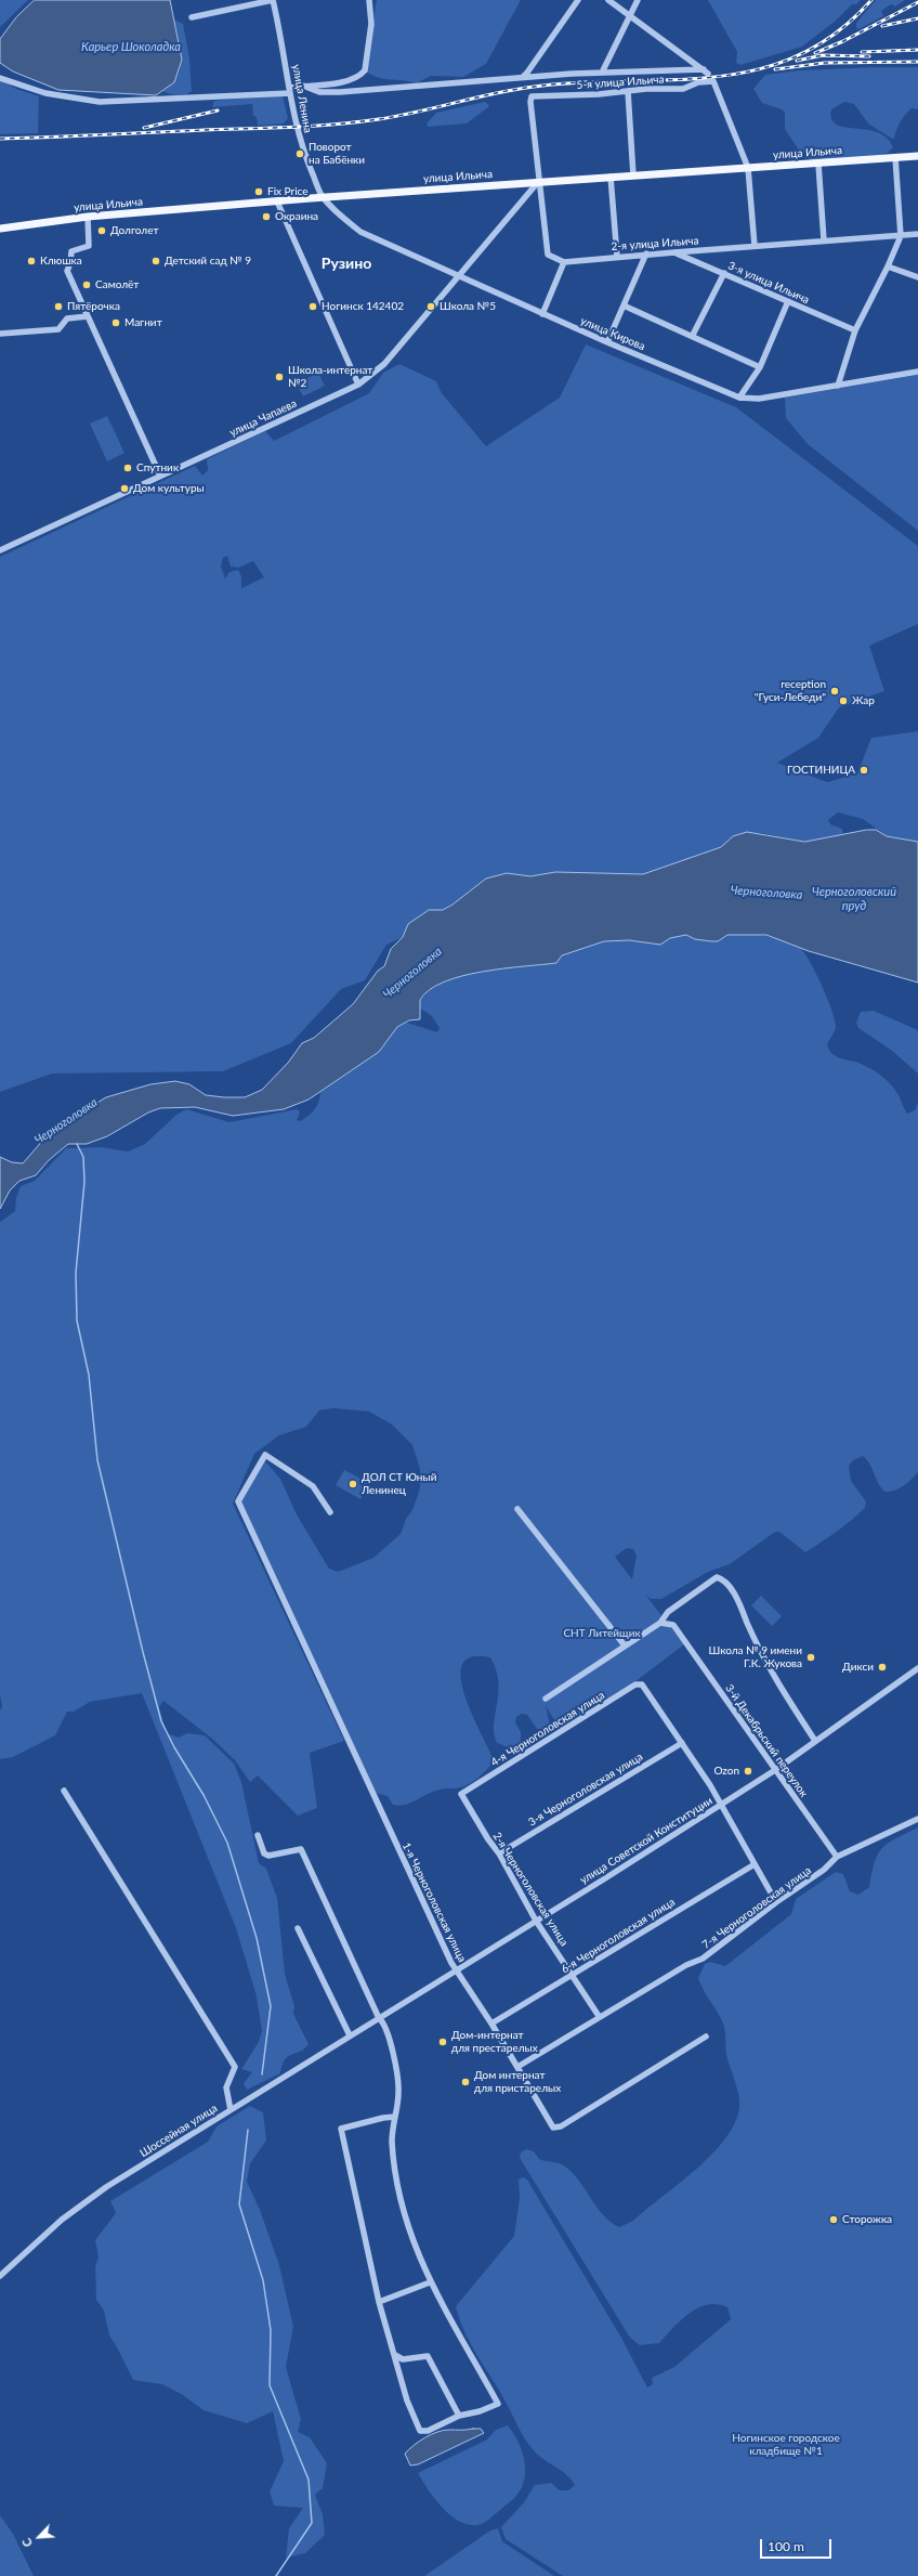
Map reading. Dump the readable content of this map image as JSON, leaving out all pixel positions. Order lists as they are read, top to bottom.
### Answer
{
  "streets": {
    "main road": ["улица Ильича"],
    "street": [
      "5-я улица Ильича",
      "улица Ленина",
      "2-я улица Ильича",
      "3-я улица Ильича",
      "улица Кирова",
      "улица Чапаева",
      "4-я Черноголовская улица",
      "3-й Декабрьский переулок",
      "3-я Черноголовская улица",
      "улица Советской Конституции",
      "2-я Черноголовская улица",
      "1-я Черноголовская улица",
      "7-я Черноголовская улица",
      "6-я Черноголовская улица",
      "Шоссейная улица"
    ]
  },
  "crossings": [
    ["5-я улица Ильича", "улица Ильича"],
    ["5-я улица Ильича", "улица Чапаева"],
    ["улица Ленина", "улица Ильича"],
    ["улица Ленина", "улица Кирова"],
    ["улица Ильича", "улица Кирова"],
    ["улица Ильича", "улица Чапаева"],
    ["2-я улица Ильича", "3-я улица Ильича"],
    ["улица Кирова", "улица Чапаева"],
    ["4-я Черноголовская улица", "3-я Черноголовская улица"],
    ["4-я Черноголовская улица", "2-я Черноголовская улица"],
    ["3-й Декабрьский переулок", "улица Советской Конституции"],
    ["3-й Декабрьский переулок", "7-я Черноголовская улица"],
    ["3-я Черноголовская улица", "2-я Черноголовская улица"],
    ["улица Советской Конституции", "2-я Черноголовская улица"],
    ["улица Советской Конституции", "1-я Черноголовская улица"],
    ["улица Советской Конституции", "Шоссейная улица"],
    ["2-я Черноголовская улица", "7-я Черноголовская улица"],
    ["2-я Черноголовская улица", "6-я Черноголовская улица"],
    ["1-я Черноголовская улица", "7-я Черноголовская улица"],
    ["1-я Черноголовская улица", "6-я Черноголовская улица"]
  ],
  "districts": ["Рузино"],
  "water": ["Карьер Шоколадка", "Черноголовский пруд", "Черноголовка"],
  "parks": ["СНТ Литейщик", "Ногинское городское кладбище №1"],
  "places": [
    "Поворот на Бабёнки",
    "Fix Price",
    "Окраина",
    "Долголет",
    "Клюшка",
    "Детский сад № 9",
    "Самолёт",
    "Пятёрочка",
    "Ногинск 142402",
    "Школа №5",
    "Магнит",
    "Школа-интернат №2",
    "Спутник",
    "Дом культуры",
    "reception \"Гуси-Лебеди\"",
    "Жар",
    "ГОСТИНИЦА",
    "ДОЛ СТ Юный Ленинец",
    "Школа № 9 имени Г.К. Жукова",
    "Дикси",
    "Ozon",
    "Дом-интернат для престарелых",
    "Дом интернат для пристарелых",
    "Сторожка"
  ],
  "scale_bar": "100 m",
  "north": "bottom left"
}
